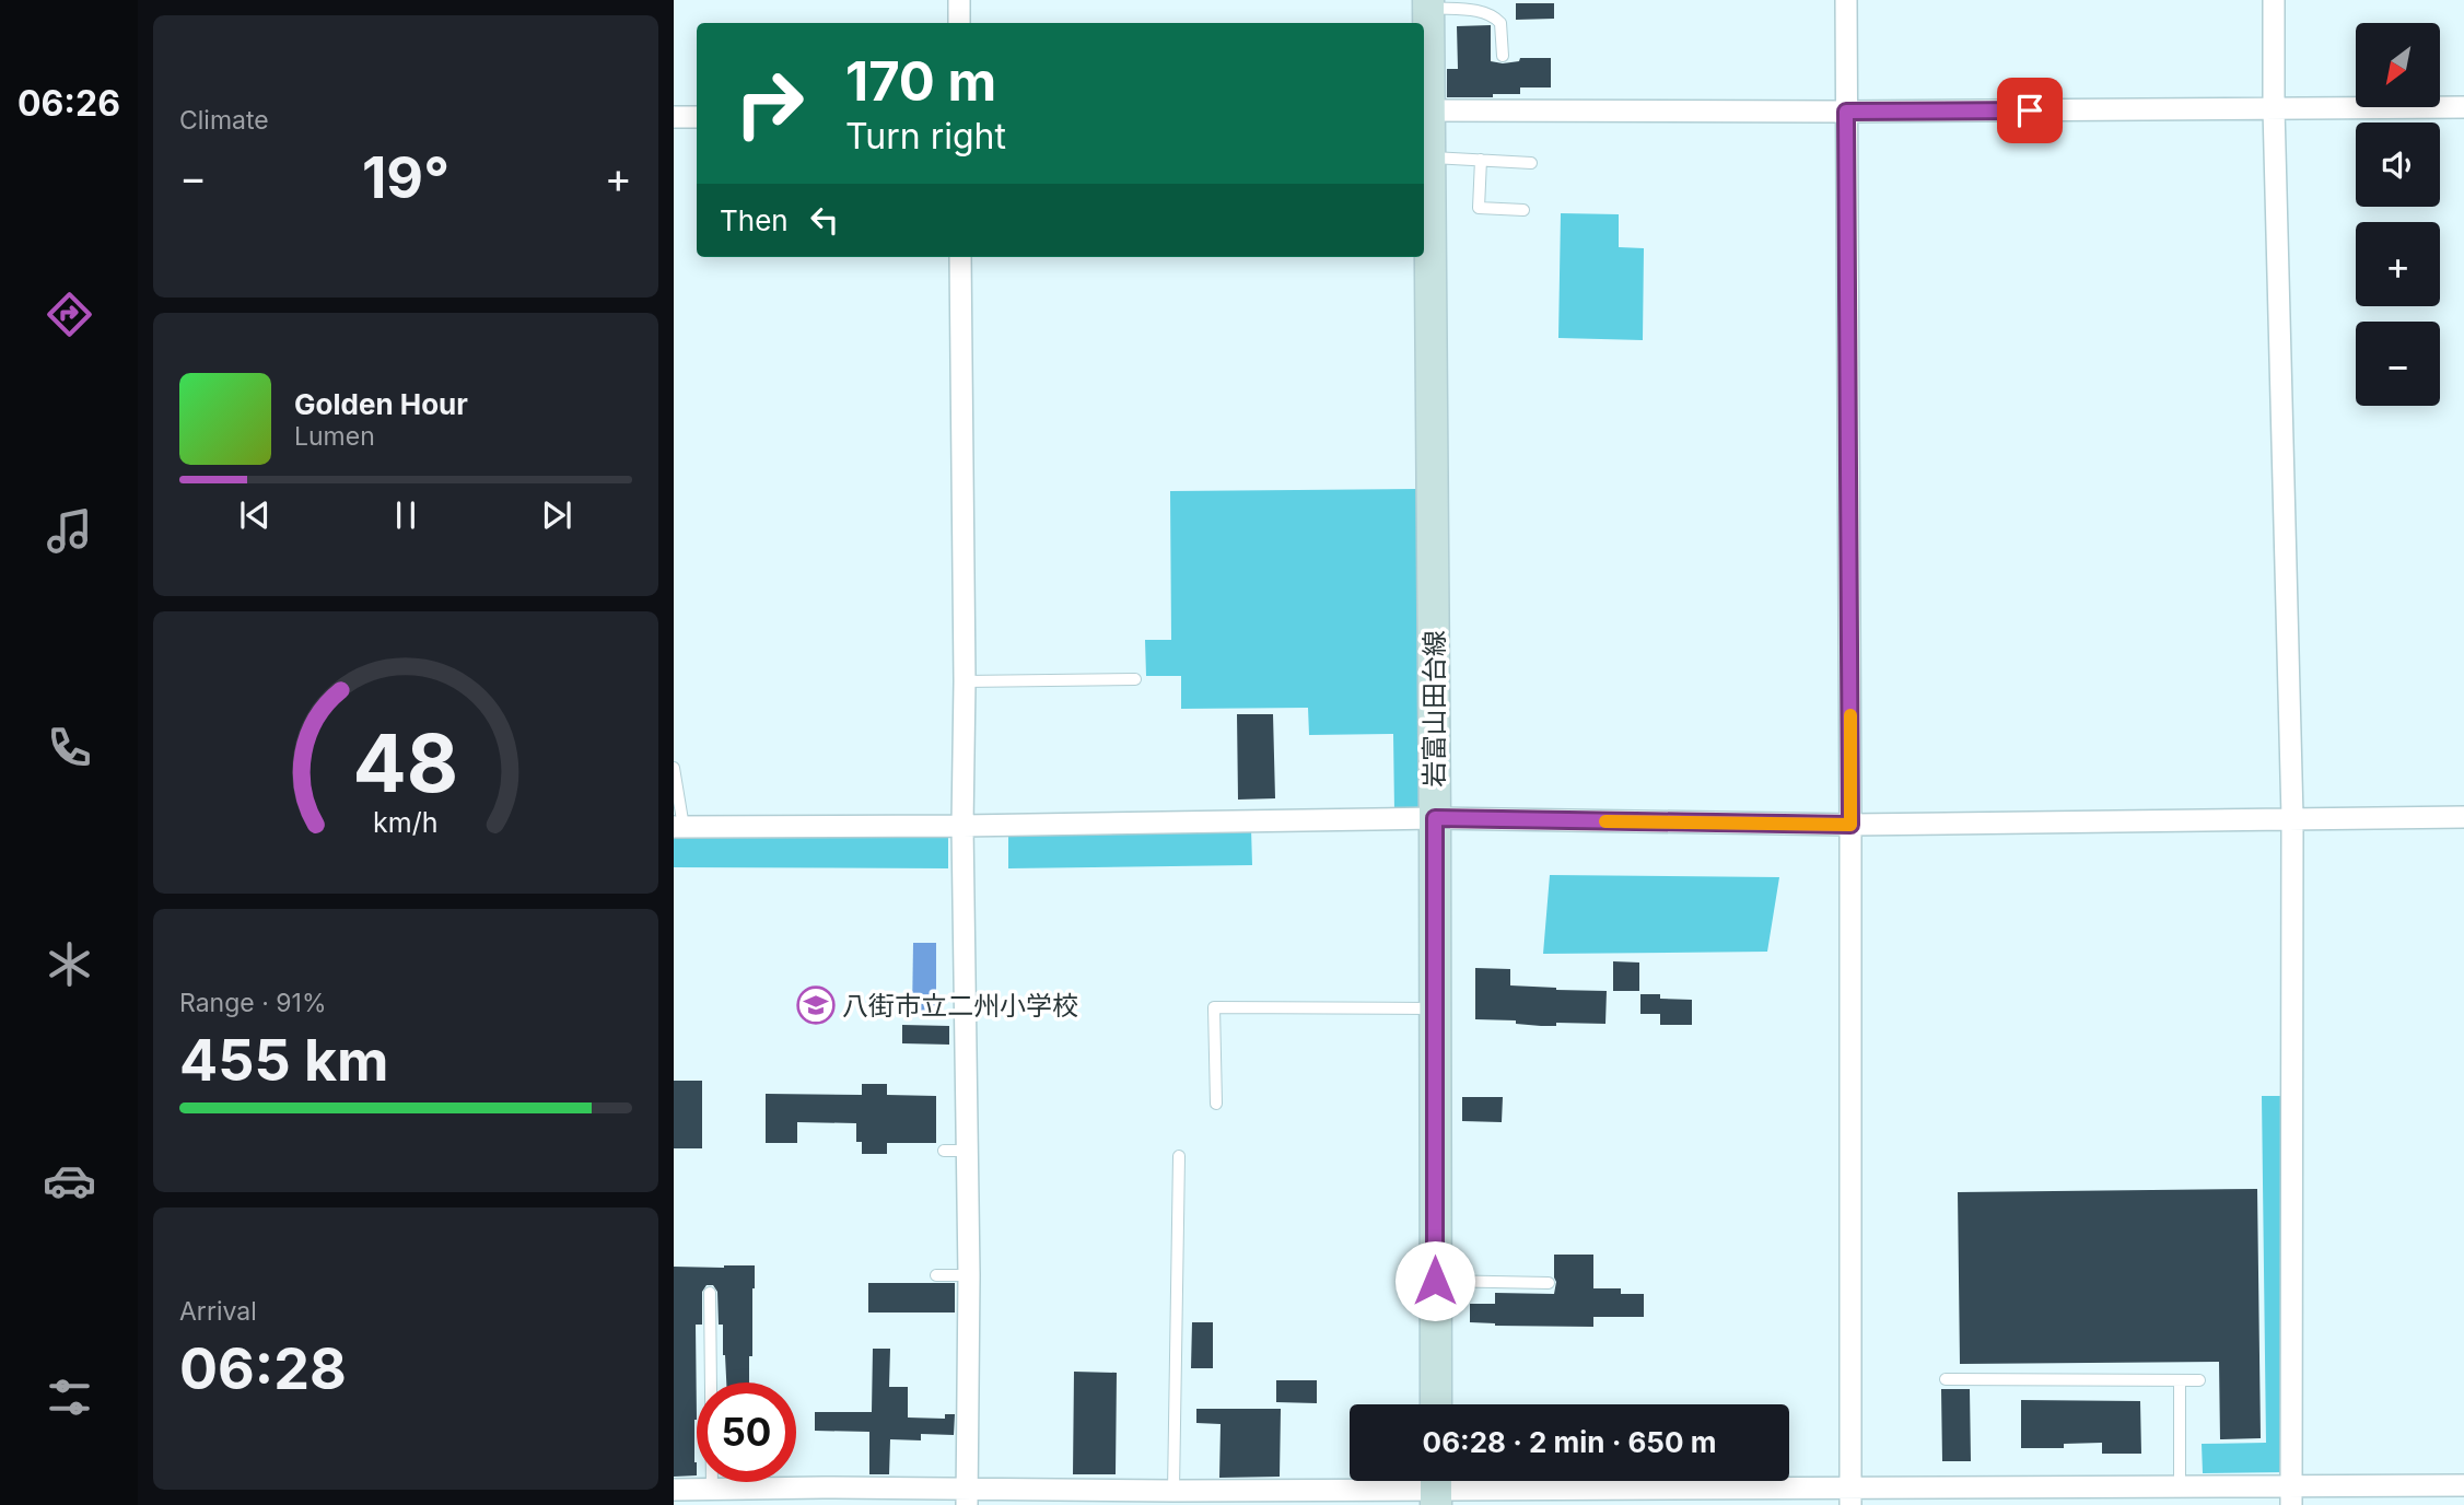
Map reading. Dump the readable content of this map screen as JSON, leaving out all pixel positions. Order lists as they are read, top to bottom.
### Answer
{
  "streets": {
    "main road": ["岩富山田台線"]
  },
  "places": {
    "school or university": ["八街市立二州小学校"]
  },
  "north": "bottom left",
  "page": {
    "tabs": "06:26",
    "tile": [
      "Climate",
      ["Range · 91%", "455 km"],
      ["Arrival", "06:28"]
    ],
    "map_buttons": ["+", "−"],
    "turn": ["170 m", "Turn right"],
    "heat": ["−", "19°", "+"],
    "then": "Then",
    "song": ["Golden Hour", "Lumen"],
    "limit": "50",
    "trip": "06:28 · 2 min · 650 m",
    "gauge": ["48", "km/h"]
  }
}
